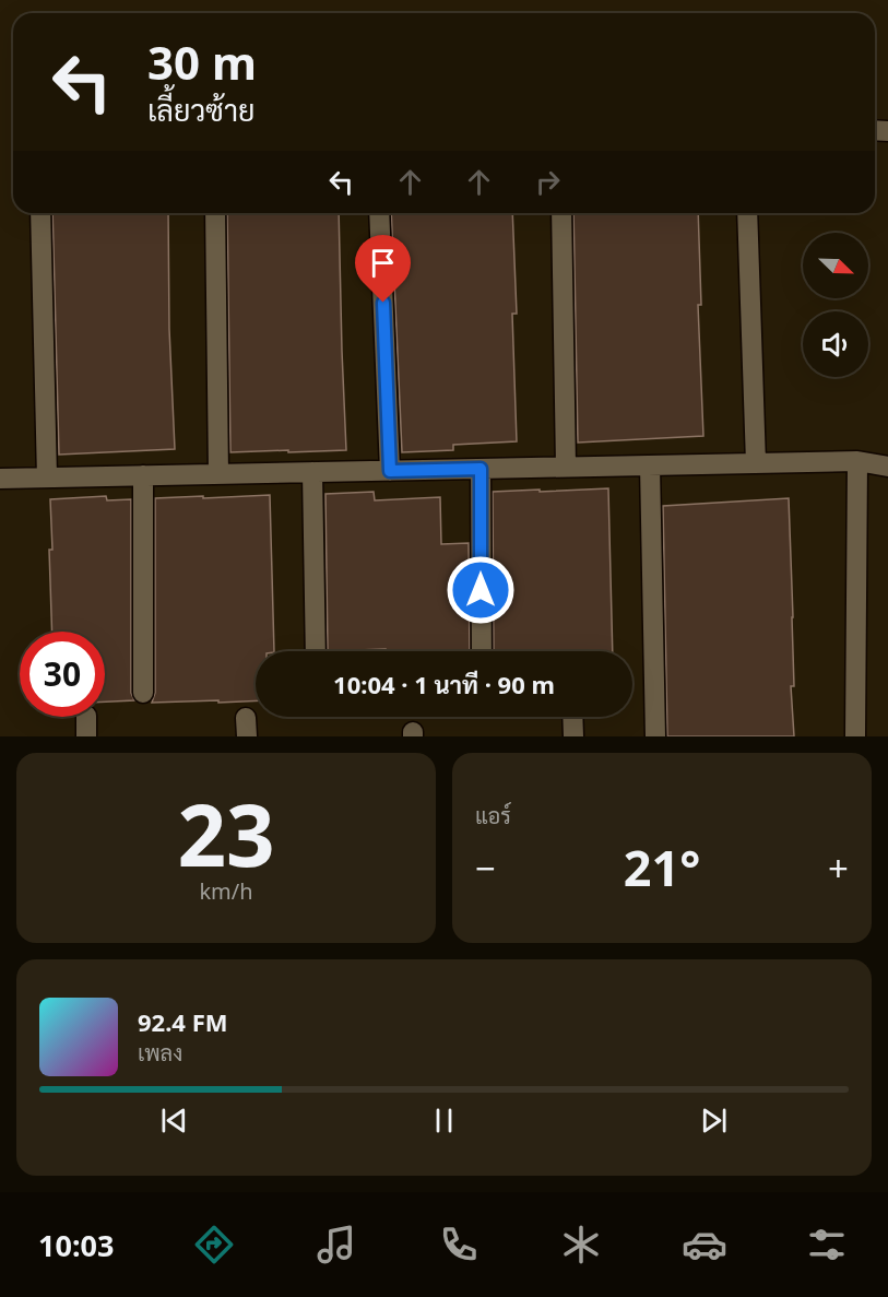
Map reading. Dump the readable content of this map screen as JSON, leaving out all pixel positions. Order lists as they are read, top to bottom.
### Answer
{
  "north": "bottom right",
  "page": {
    "turn": ["30 m", "เลี้ยวซ้าย"],
    "limit": "30",
    "trip": "10:04 · 1 นาที · 90 m",
    "tile": [
      ["23", "km/h"],
      "แอร์"
    ],
    "heat": ["−", "21°", "+"],
    "song": ["92.4 FM", "เพลง"],
    "tabs": "10:03"
  }
}
